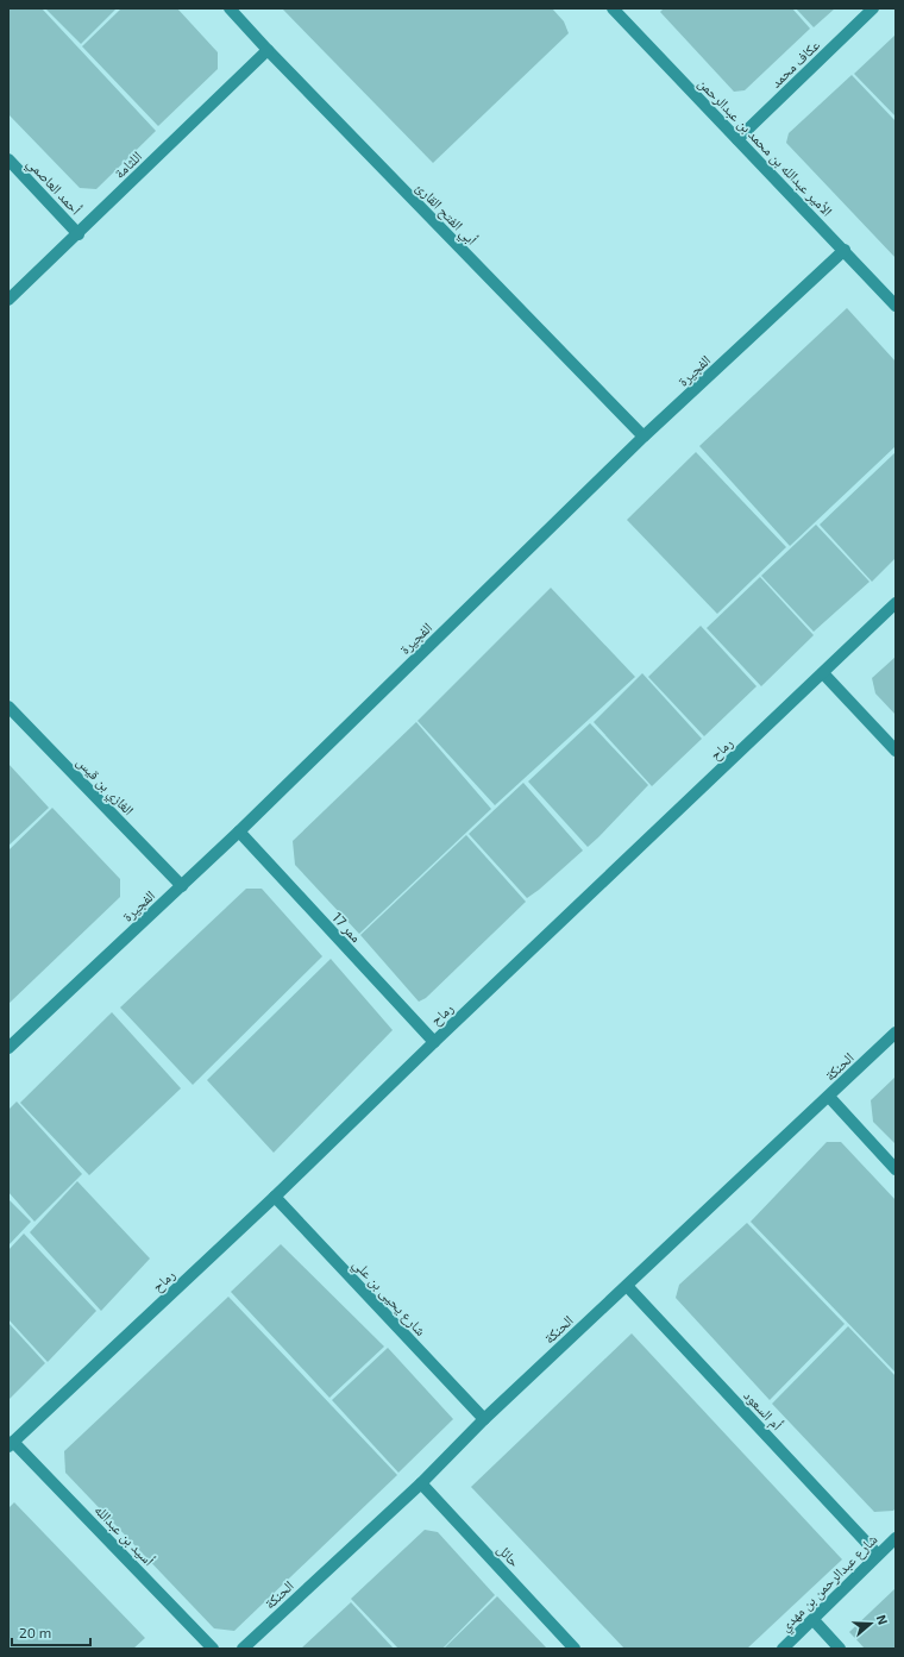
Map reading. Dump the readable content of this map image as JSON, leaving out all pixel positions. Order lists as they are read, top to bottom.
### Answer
{
  "streets": {
    "street": [
      "عكاف محمد",
      "الأمير عبدالله بن محمد بن عبدالرحمن",
      "اللثامة",
      "أحمد العاصمي",
      "أبي الفتح القارئ",
      "الفجيرة",
      "رماح",
      "الغازي بن قيس",
      "ممر 17",
      "الحنكة",
      "شارع يحيى بن علي",
      "أم السعود",
      "أسيد بن عبدالله",
      "حائل",
      "شارع عبدالرحمن بن مهدي"
    ]
  },
  "crossings": [
    ["عكاف محمد", "الأمير عبدالله بن محمد بن عبدالرحمن"],
    ["الأمير عبدالله بن محمد بن عبدالرحمن", "الفجيرة"],
    ["اللثامة", "أحمد العاصمي"],
    ["اللثامة", "أبي الفتح القارئ"],
    ["أبي الفتح القارئ", "الفجيرة"],
    ["الفجيرة", "الغازي بن قيس"],
    ["الفجيرة", "ممر 17"],
    ["رماح", "ممر 17"],
    ["رماح", "شارع يحيى بن علي"],
    ["رماح", "أسيد بن عبدالله"],
    ["الحنكة", "شارع يحيى بن علي"],
    ["الحنكة", "أم السعود"],
    ["الحنكة", "حائل"],
    ["أم السعود", "شارع عبدالرحمن بن مهدي"]
  ],
  "scale_bar": "20 m",
  "north": "right"
}
